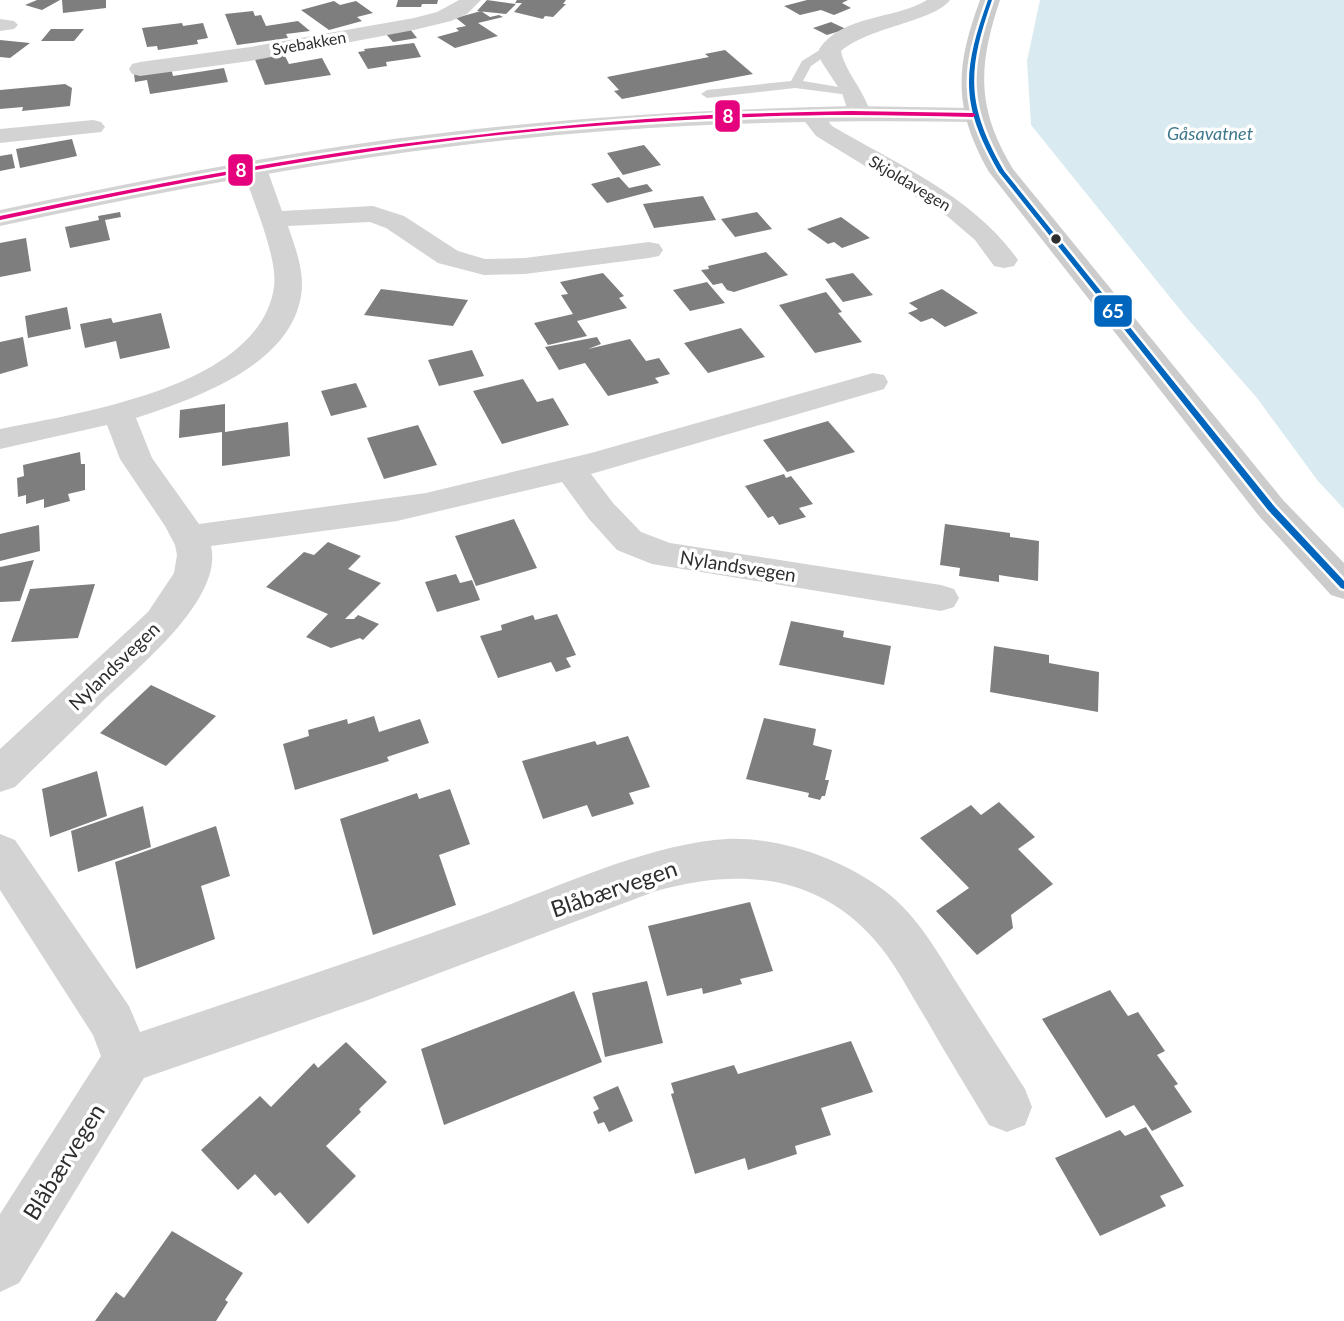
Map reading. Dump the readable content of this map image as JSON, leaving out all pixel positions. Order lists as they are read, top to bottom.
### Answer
{
  "streets": {
    "street": [
      "Svebakken",
      "Skjoldavegen",
      "Nylandsvegen",
      "Blåbærvegen"
    ]
  },
  "water": ["Gåsavatnet"],
  "lines": ["transit line 65", "transit line 8"]
}
